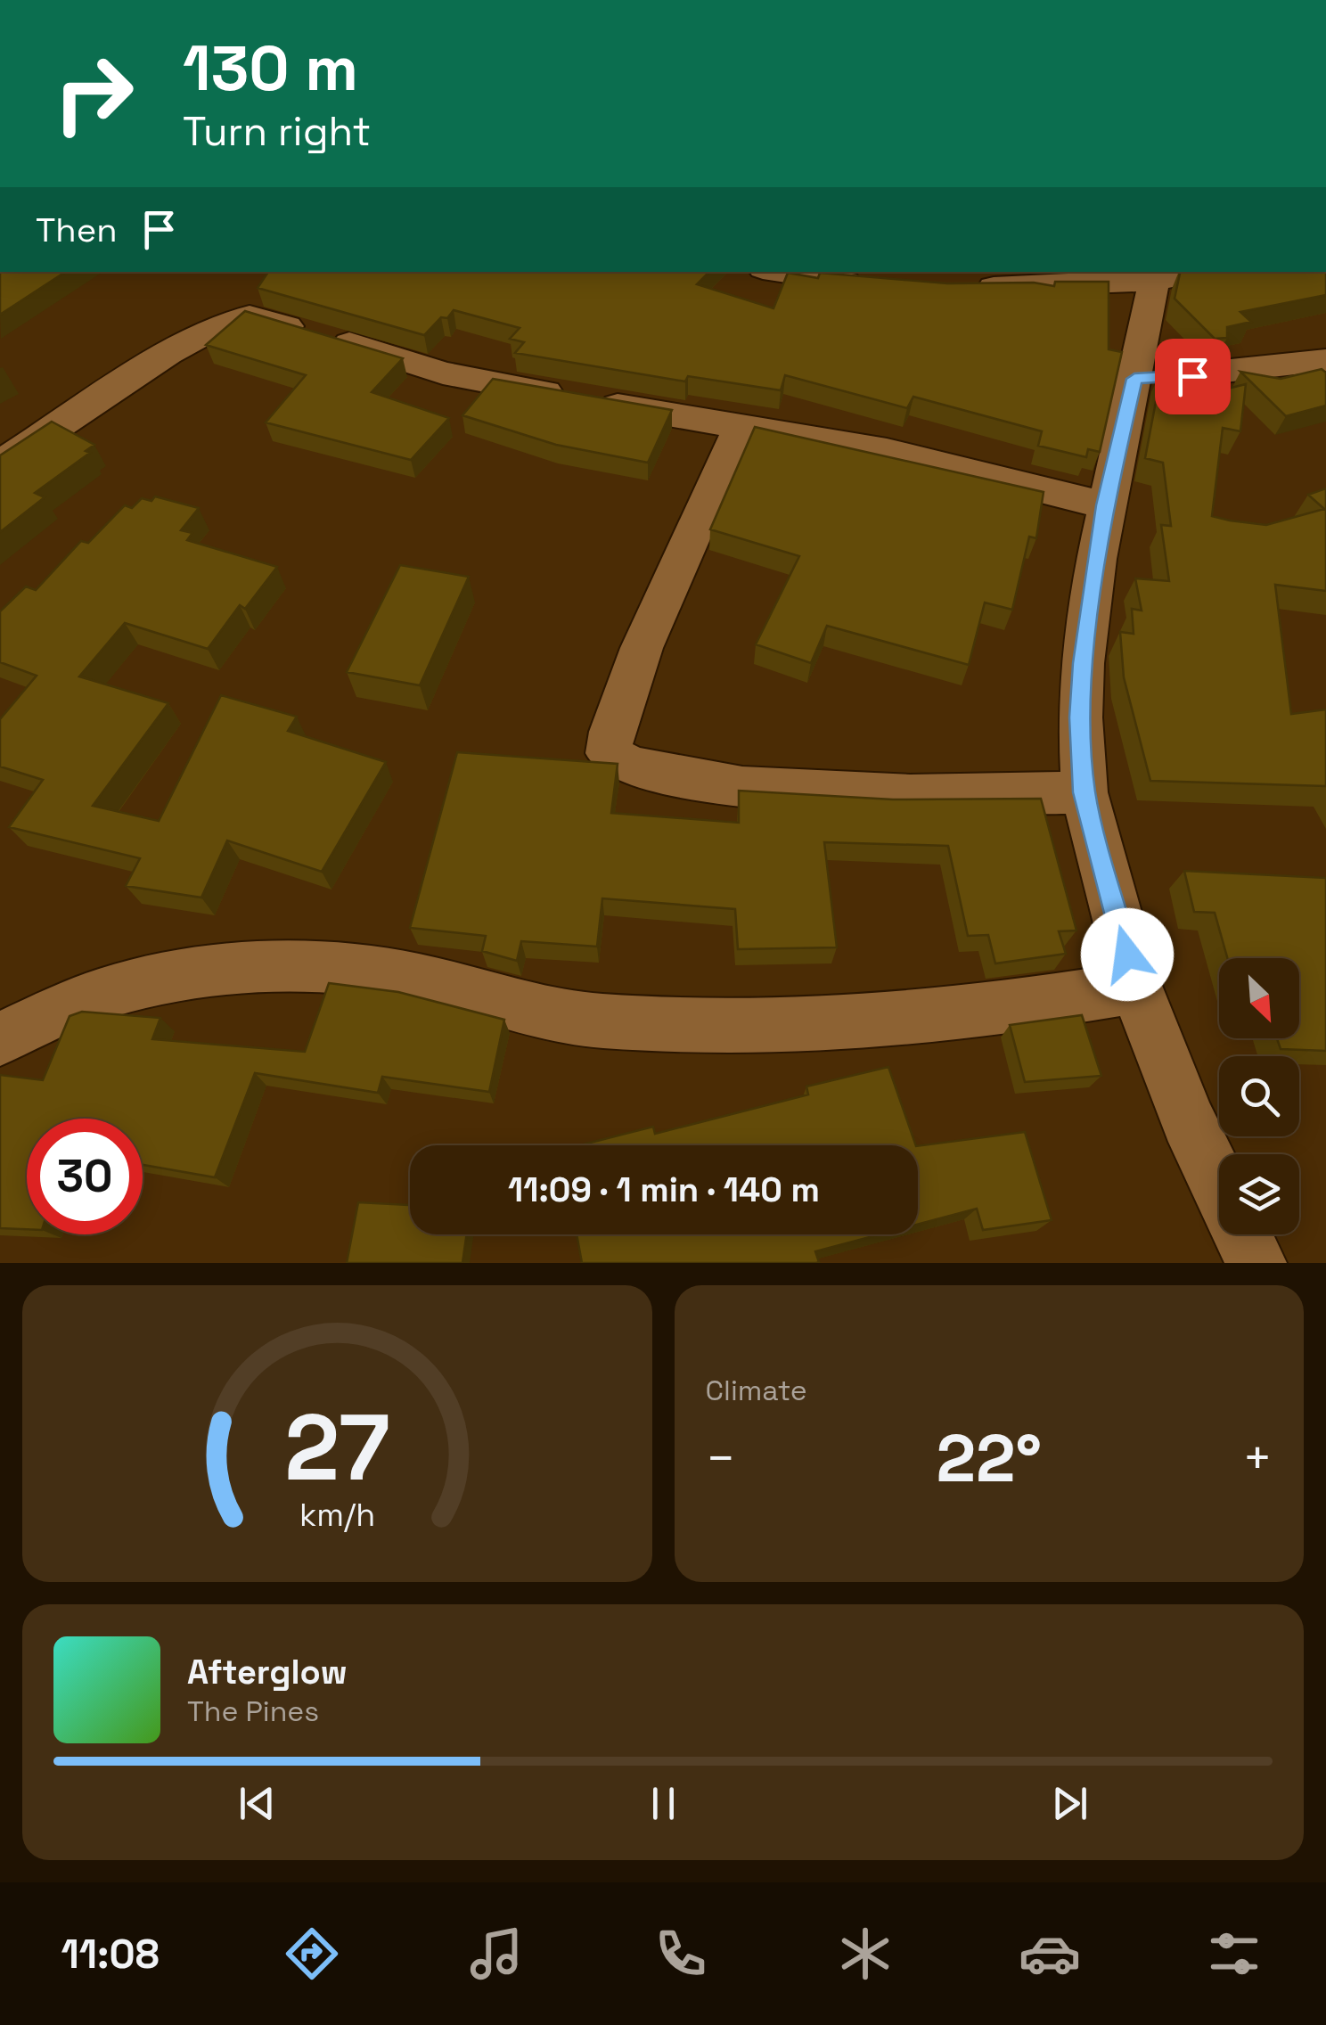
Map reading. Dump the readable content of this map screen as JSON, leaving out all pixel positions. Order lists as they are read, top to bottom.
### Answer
{
  "north": "bottom right",
  "page": {
    "turn": ["130 m", "Turn right"],
    "then": "Then",
    "limit": "30",
    "trip": "11:09 · 1 min · 140 m",
    "tile": "Climate",
    "heat": ["−", "22°", "+"],
    "song": ["Afterglow", "The Pines"],
    "tabs": "11:08",
    "gauge": ["27", "km/h"]
  }
}
